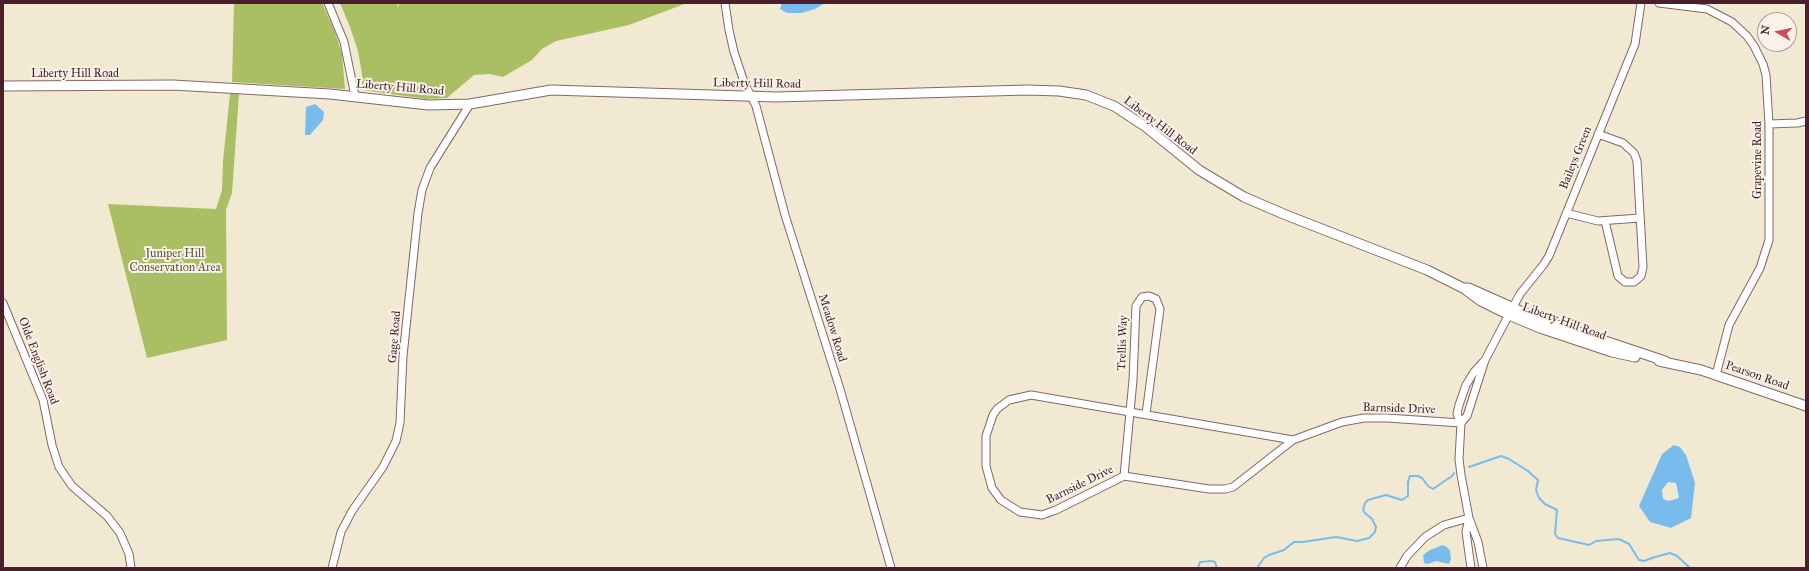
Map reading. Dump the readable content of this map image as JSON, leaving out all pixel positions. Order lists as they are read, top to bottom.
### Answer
{
  "streets": {
    "street": [
      "Liberty Hill Road",
      "Baileys Green",
      "Grapevine Road",
      "Meadow Road",
      "Gage Road",
      "Trellis Way",
      "Olde English Road",
      "Pearson Road",
      "Barnside Drive"
    ]
  },
  "crossings": [
    ["Liberty Hill Road", "Baileys Green"],
    ["Liberty Hill Road", "Meadow Road"],
    ["Liberty Hill Road", "Gage Road"],
    ["Liberty Hill Road", "Pearson Road"],
    ["Grapevine Road", "Pearson Road"],
    ["Trellis Way", "Barnside Drive"]
  ],
  "parks": ["Juniper Hill Conservation Area"],
  "north": "left"
}
